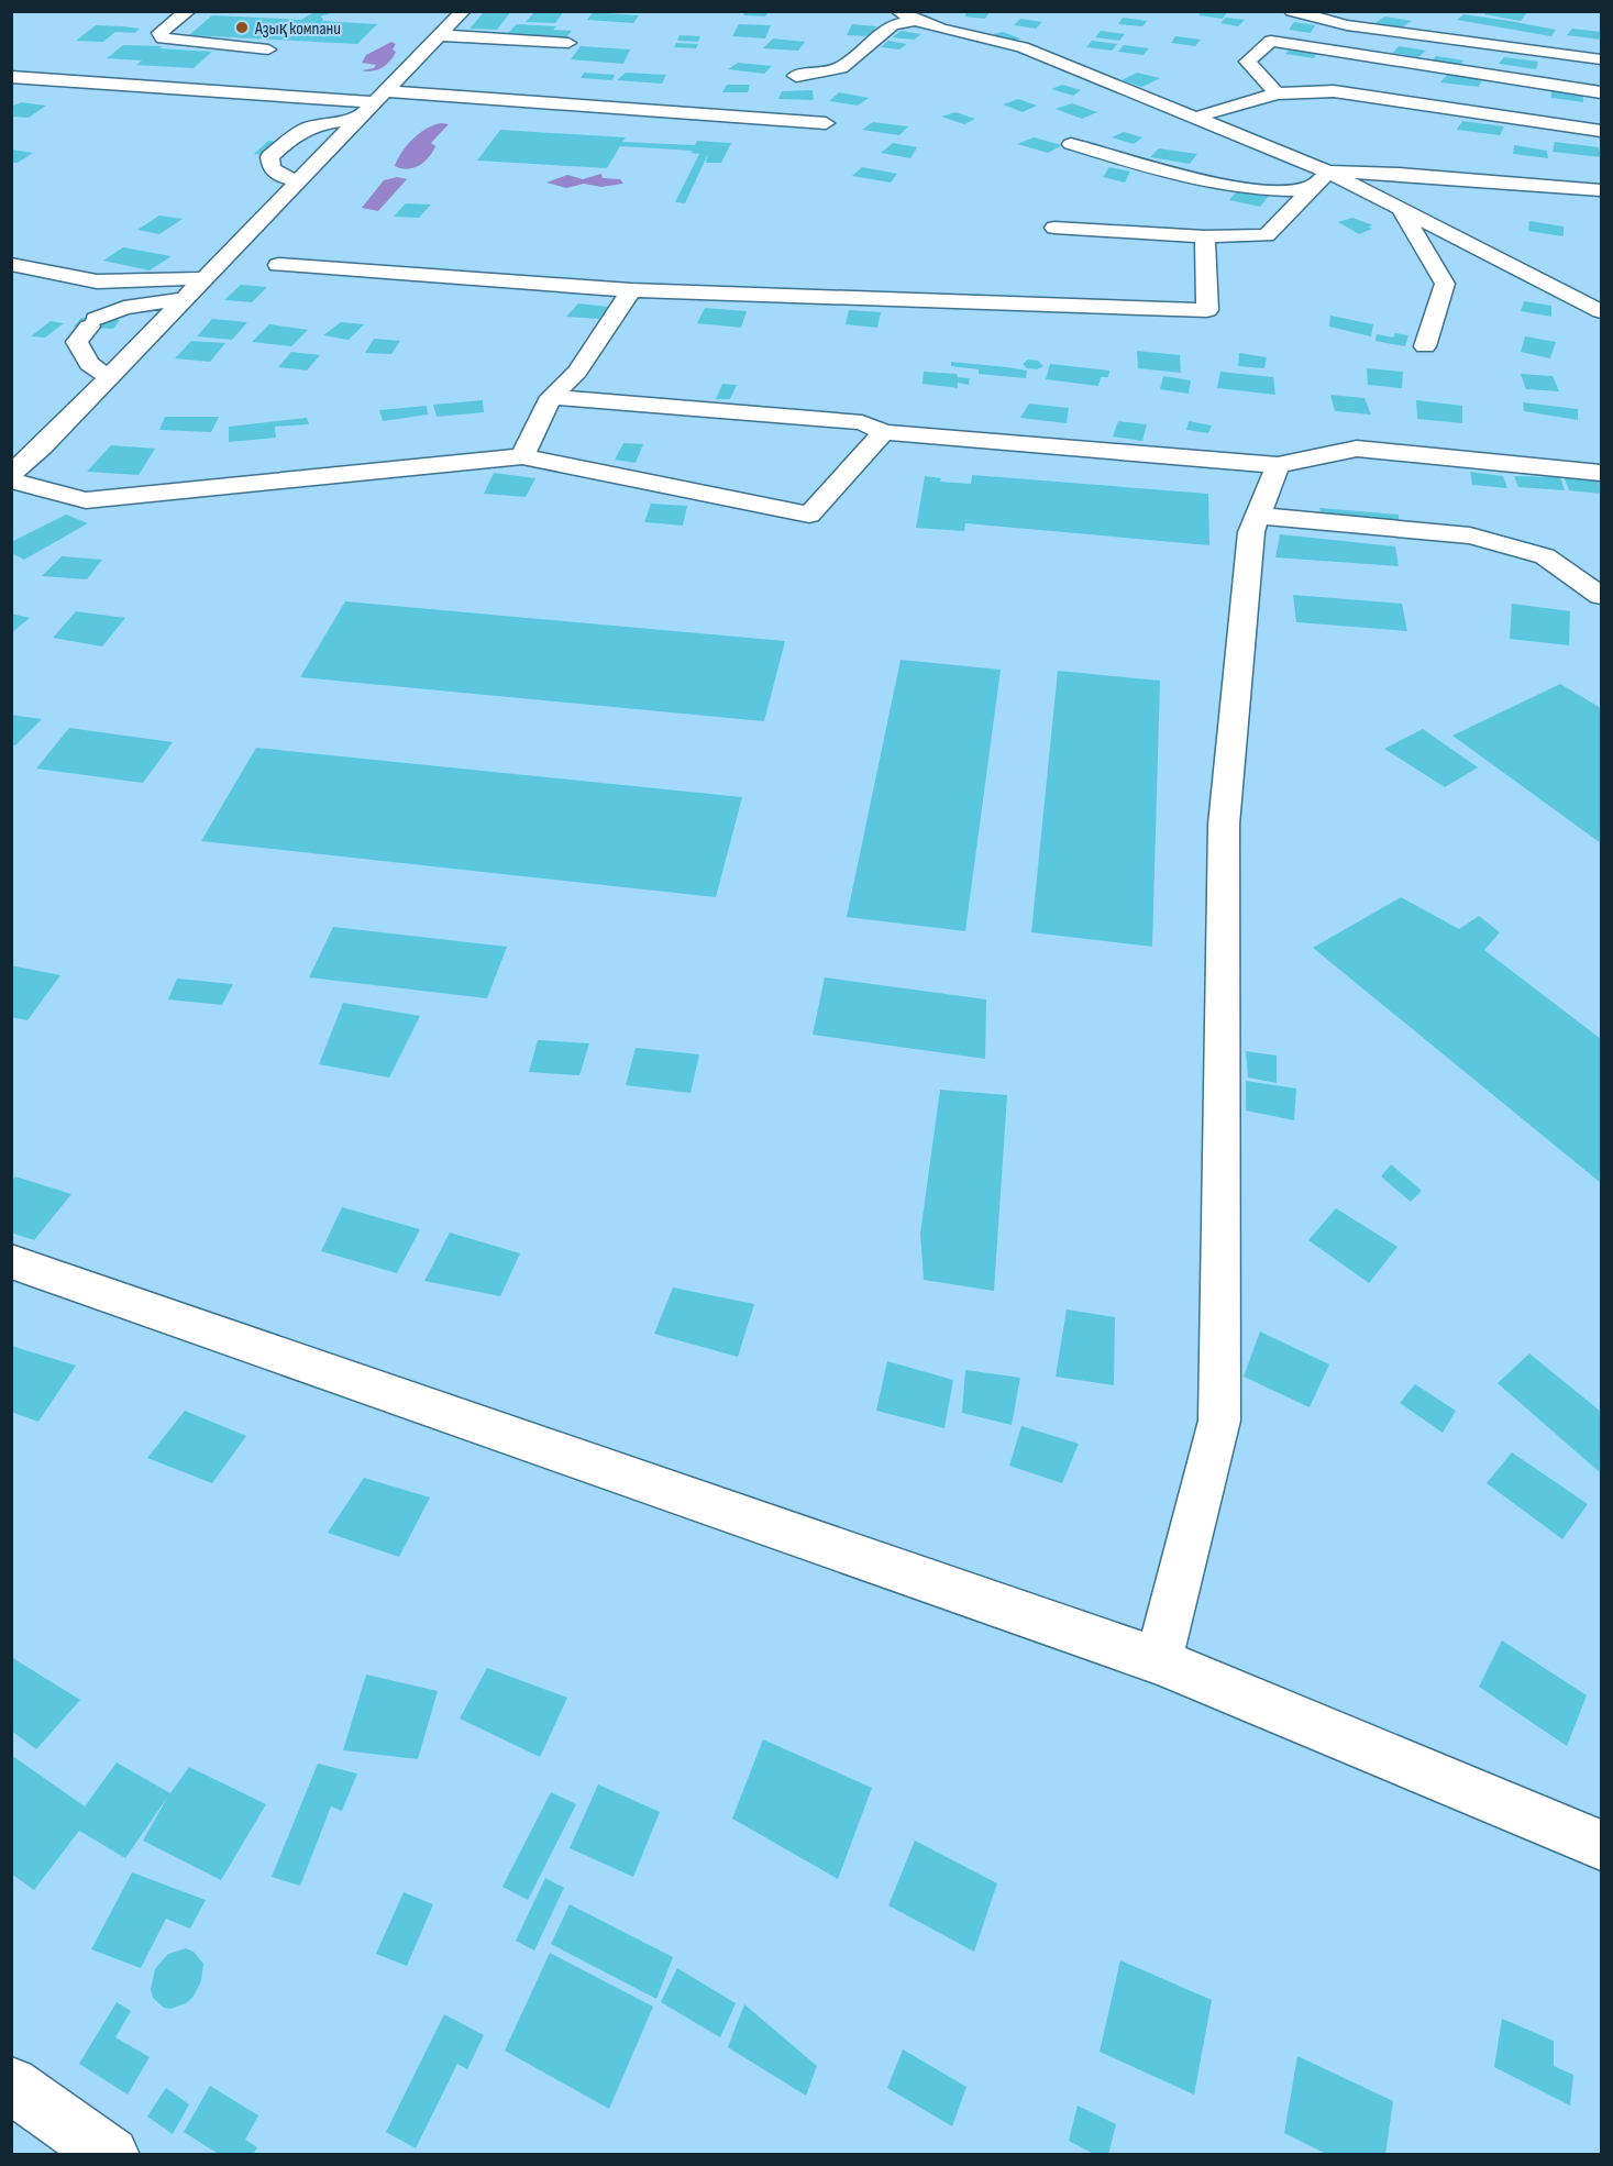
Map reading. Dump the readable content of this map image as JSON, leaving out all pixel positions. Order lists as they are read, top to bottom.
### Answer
{
  "places": ["Азық компани"]
}
